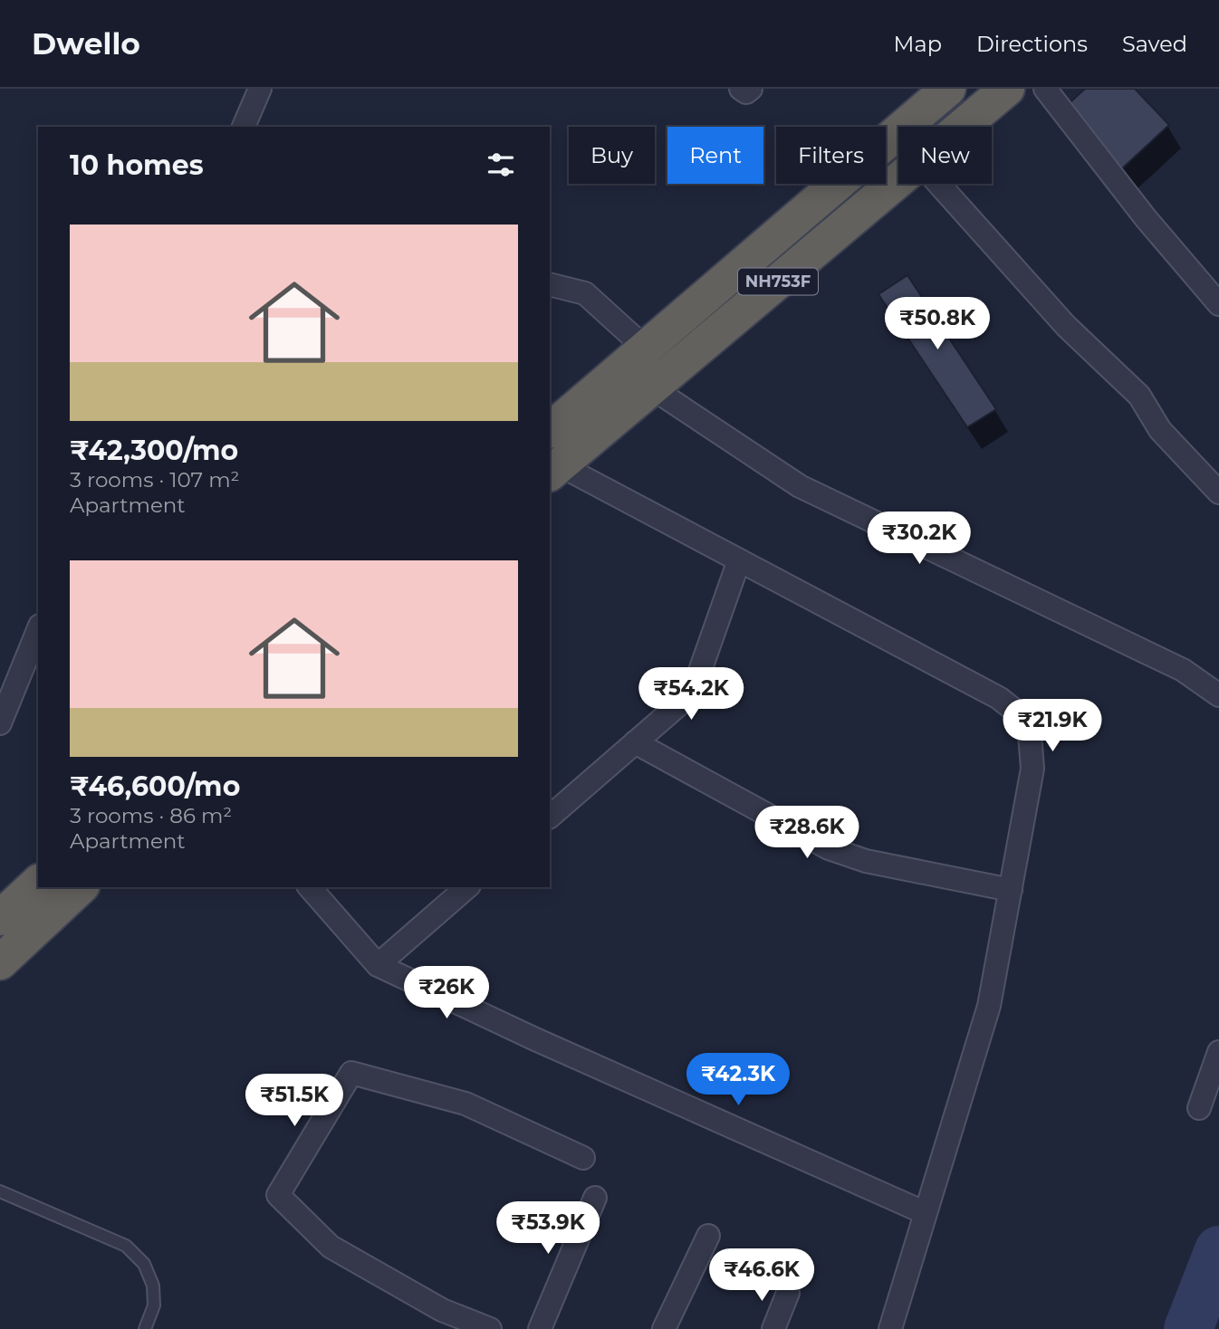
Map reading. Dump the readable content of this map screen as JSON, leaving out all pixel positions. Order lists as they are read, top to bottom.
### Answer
{
  "streets": {
    "highway": ["NH753F"]
  },
  "page": {
    "header": "Dwello",
    "nav": ["Map", "Directions", "Saved"],
    "chip": [
      "Buy",
      "Rent",
      "Filters",
      "New"
    ],
    "heading": "10 homes",
    "list": [
      {
        "name": "₹42,300/mo",
        "note": "3 rooms · 107 m² · Apartment"
      },
      {
        "name": "₹46,600/mo",
        "note": "3 rooms · 86 m² · Apartment"
      }
    ],
    "price": [
      "₹50.8K",
      "₹30.2K",
      "₹54.2K",
      "₹21.9K",
      "₹28.6K",
      "₹26K",
      "₹42.3K",
      "₹51.5K",
      "₹53.9K",
      "₹46.6K"
    ]
  }
}
